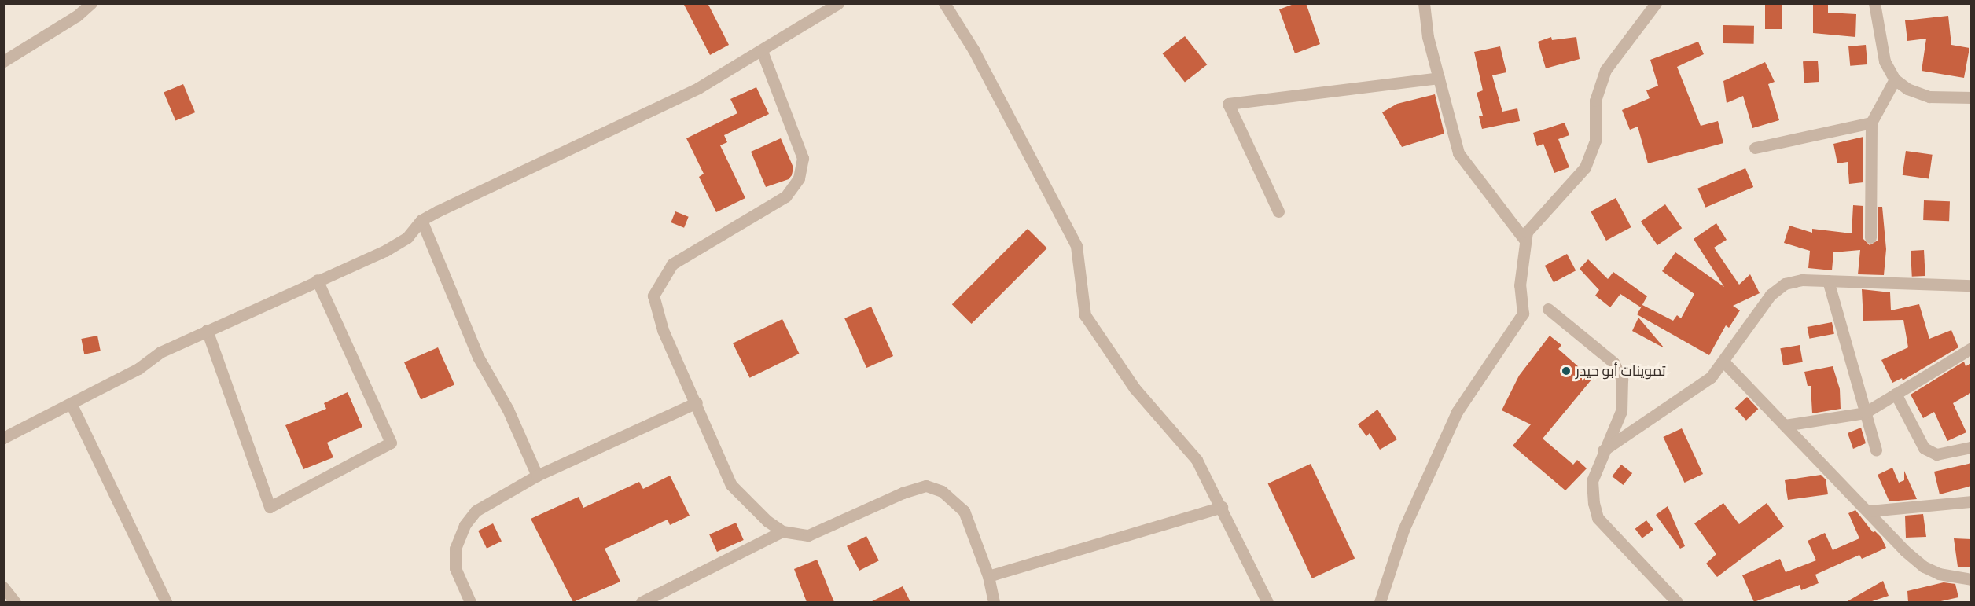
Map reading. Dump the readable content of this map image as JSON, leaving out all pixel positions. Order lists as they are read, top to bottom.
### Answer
{
  "places": ["تموينات أبو حيدر"]
}
